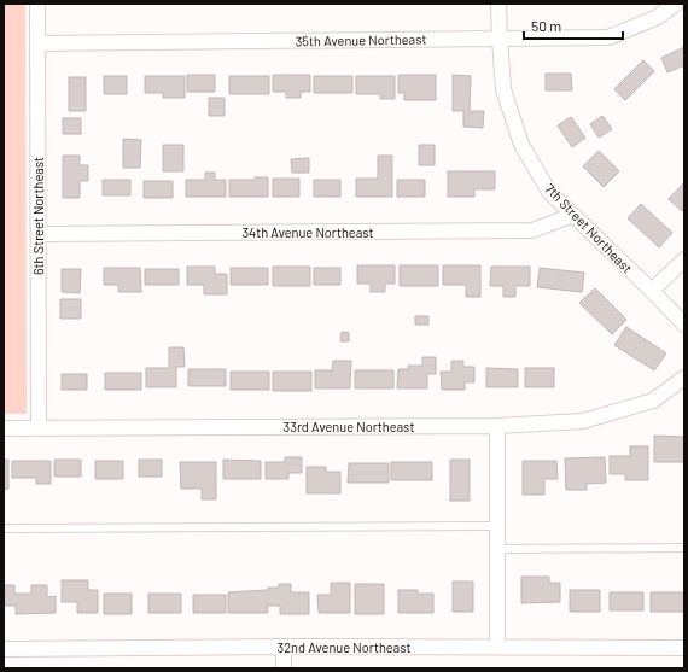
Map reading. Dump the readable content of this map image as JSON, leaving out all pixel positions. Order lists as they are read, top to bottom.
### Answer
{
  "streets": {
    "street": [
      "35th Avenue Northeast",
      "6th Street Northeast",
      "7th Street Northeast",
      "34th Avenue Northeast",
      "33rd Avenue Northeast",
      "32nd Avenue Northeast"
    ]
  },
  "crossings": [
    ["35th Avenue Northeast", "6th Street Northeast"],
    ["35th Avenue Northeast", "7th Street Northeast"],
    ["6th Street Northeast", "34th Avenue Northeast"],
    ["6th Street Northeast", "33rd Avenue Northeast"],
    ["7th Street Northeast", "34th Avenue Northeast"]
  ],
  "scale_bar": "50 m"
}
